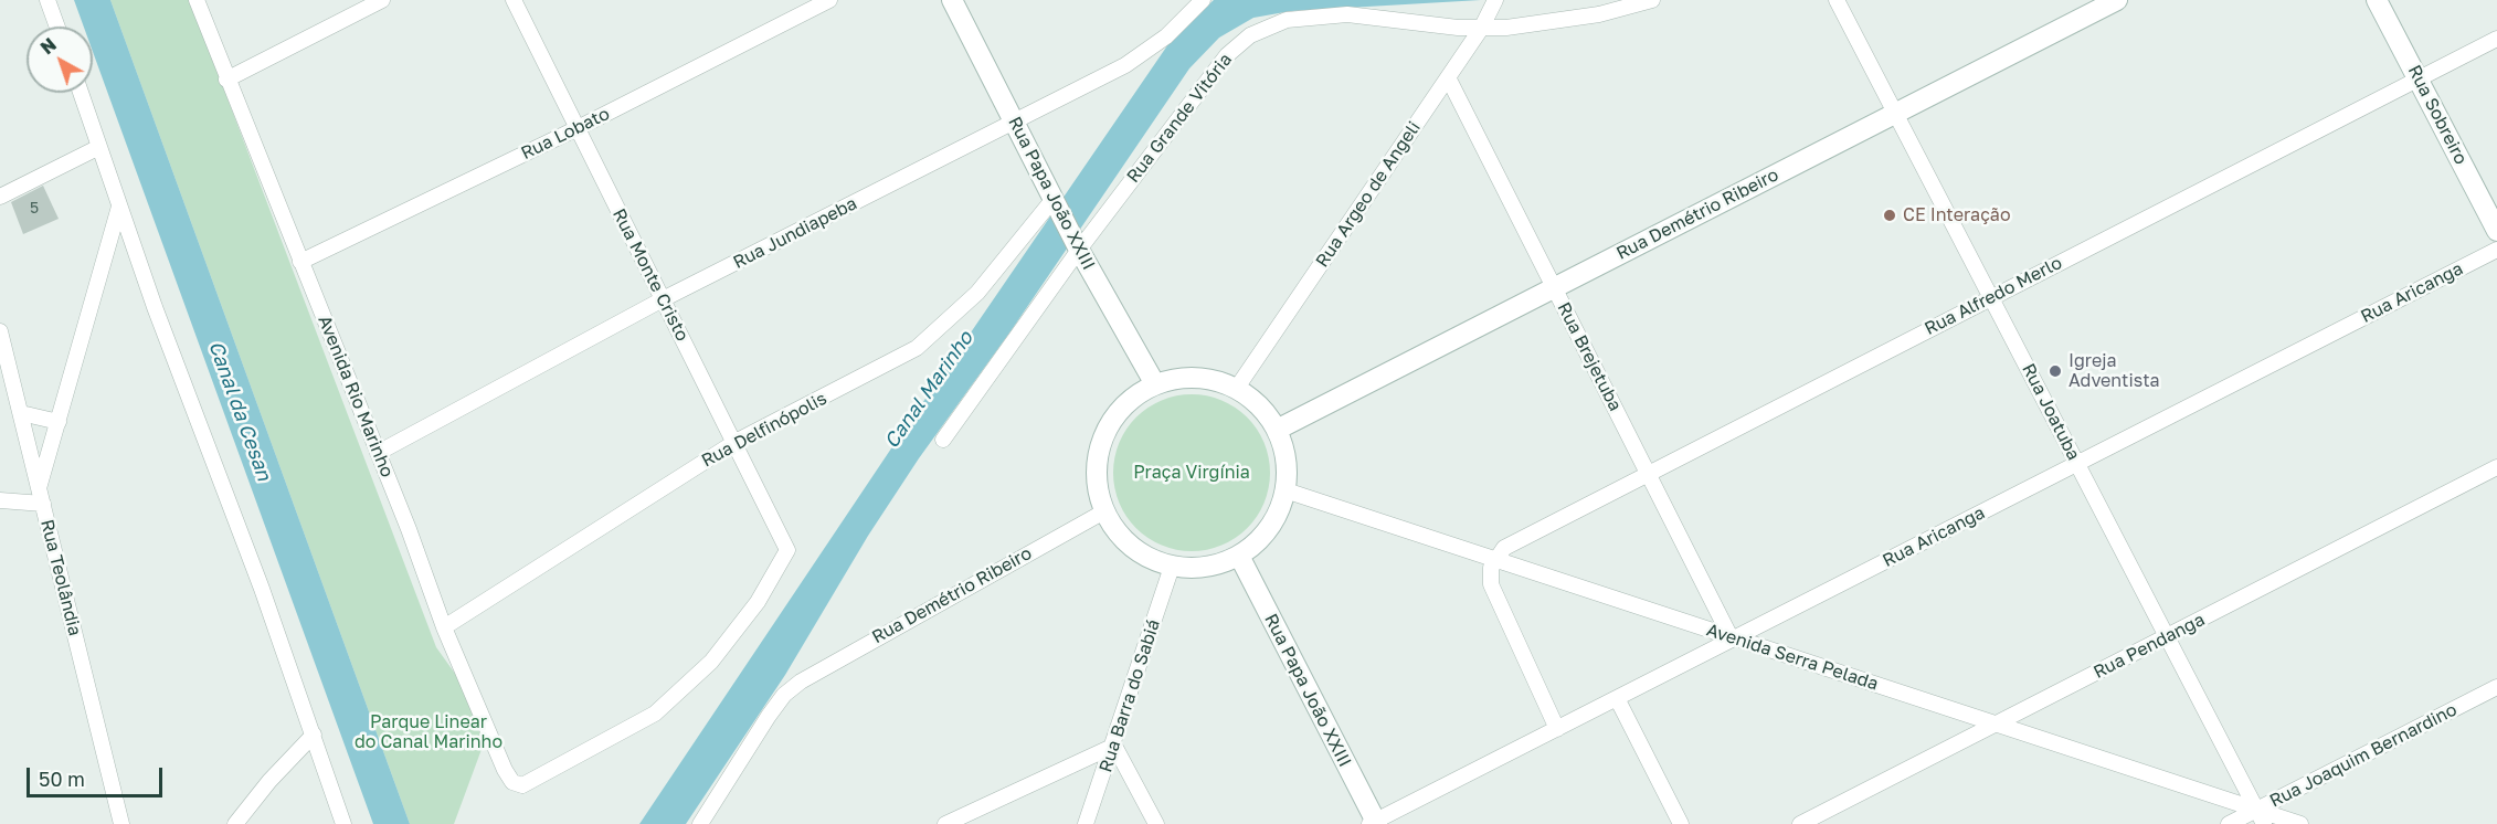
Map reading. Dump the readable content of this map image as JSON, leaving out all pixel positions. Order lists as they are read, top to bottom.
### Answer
{
  "streets": {
    "street": [
      "Rua Sobreiro",
      "Rua Grande Vitória",
      "Rua Lobato",
      "Rua Papa João XXIII",
      "Rua Argeo de Angeli",
      "Rua Demétrio Ribeiro",
      "Rua Jundiapeba",
      "Rua Monte Cristo",
      "Rua Aricanga",
      "Rua Alfredo Merlo",
      "Rua Brejetuba",
      "Avenida Rio Marinho",
      "Rua Joatuba",
      "Rua Delfinópolis",
      "Rua Teolândia",
      "Rua Pendanga",
      "Avenida Serra Pelada",
      "Rua Barra do Sabiá",
      "Rua Joaquim Bernardino"
    ]
  },
  "crossings": [
    ["Rua Sobreiro", "Rua Alfredo Merlo"],
    ["Rua Grande Vitória", "Rua Papa João XXIII"],
    ["Rua Grande Vitória", "Rua Argeo de Angeli"],
    ["Rua Lobato", "Rua Monte Cristo"],
    ["Rua Lobato", "Avenida Rio Marinho"],
    ["Rua Papa João XXIII", "Rua Argeo de Angeli"],
    ["Rua Papa João XXIII", "Rua Demétrio Ribeiro"],
    ["Rua Papa João XXIII", "Rua Jundiapeba"],
    ["Rua Papa João XXIII", "Rua Aricanga"],
    ["Rua Papa João XXIII", "Rua Delfinópolis"],
    ["Rua Papa João XXIII", "Avenida Serra Pelada"],
    ["Rua Papa João XXIII", "Rua Barra do Sabiá"],
    ["Rua Argeo de Angeli", "Rua Demétrio Ribeiro"],
    ["Rua Argeo de Angeli", "Rua Brejetuba"],
    ["Rua Argeo de Angeli", "Avenida Serra Pelada"],
    ["Rua Argeo de Angeli", "Rua Barra do Sabiá"],
    ["Rua Demétrio Ribeiro", "Rua Brejetuba"],
    ["Rua Demétrio Ribeiro", "Rua Joatuba"],
    ["Rua Demétrio Ribeiro", "Avenida Serra Pelada"],
    ["Rua Demétrio Ribeiro", "Rua Barra do Sabiá"],
    ["Rua Jundiapeba", "Rua Monte Cristo"],
    ["Rua Jundiapeba", "Avenida Rio Marinho"],
    ["Rua Monte Cristo", "Avenida Rio Marinho"],
    ["Rua Monte Cristo", "Rua Delfinópolis"],
    ["Rua Aricanga", "Rua Brejetuba"],
    ["Rua Aricanga", "Rua Joatuba"],
    ["Rua Aricanga", "Avenida Serra Pelada"],
    ["Rua Alfredo Merlo", "Rua Brejetuba"],
    ["Rua Alfredo Merlo", "Rua Joatuba"],
    ["Rua Alfredo Merlo", "Avenida Serra Pelada"],
    ["Rua Brejetuba", "Avenida Serra Pelada"],
    ["Avenida Rio Marinho", "Rua Delfinópolis"],
    ["Rua Joatuba", "Rua Pendanga"],
    ["Rua Joatuba", "Avenida Serra Pelada"],
    ["Rua Joatuba", "Rua Joaquim Bernardino"],
    ["Rua Pendanga", "Avenida Serra Pelada"],
    ["Avenida Serra Pelada", "Rua Barra do Sabiá"],
    ["Avenida Serra Pelada", "Rua Joaquim Bernardino"]
  ],
  "water": ["Canal Marinho", "Canal da Cesan"],
  "parks": ["Praça Virgínia", "Parque Linear do Canal Marinho"],
  "places": ["CE Interação", "Igreja Adventista"],
  "house_numbers": ["5"],
  "scale_bar": "50 m",
  "north": "top left"
}
